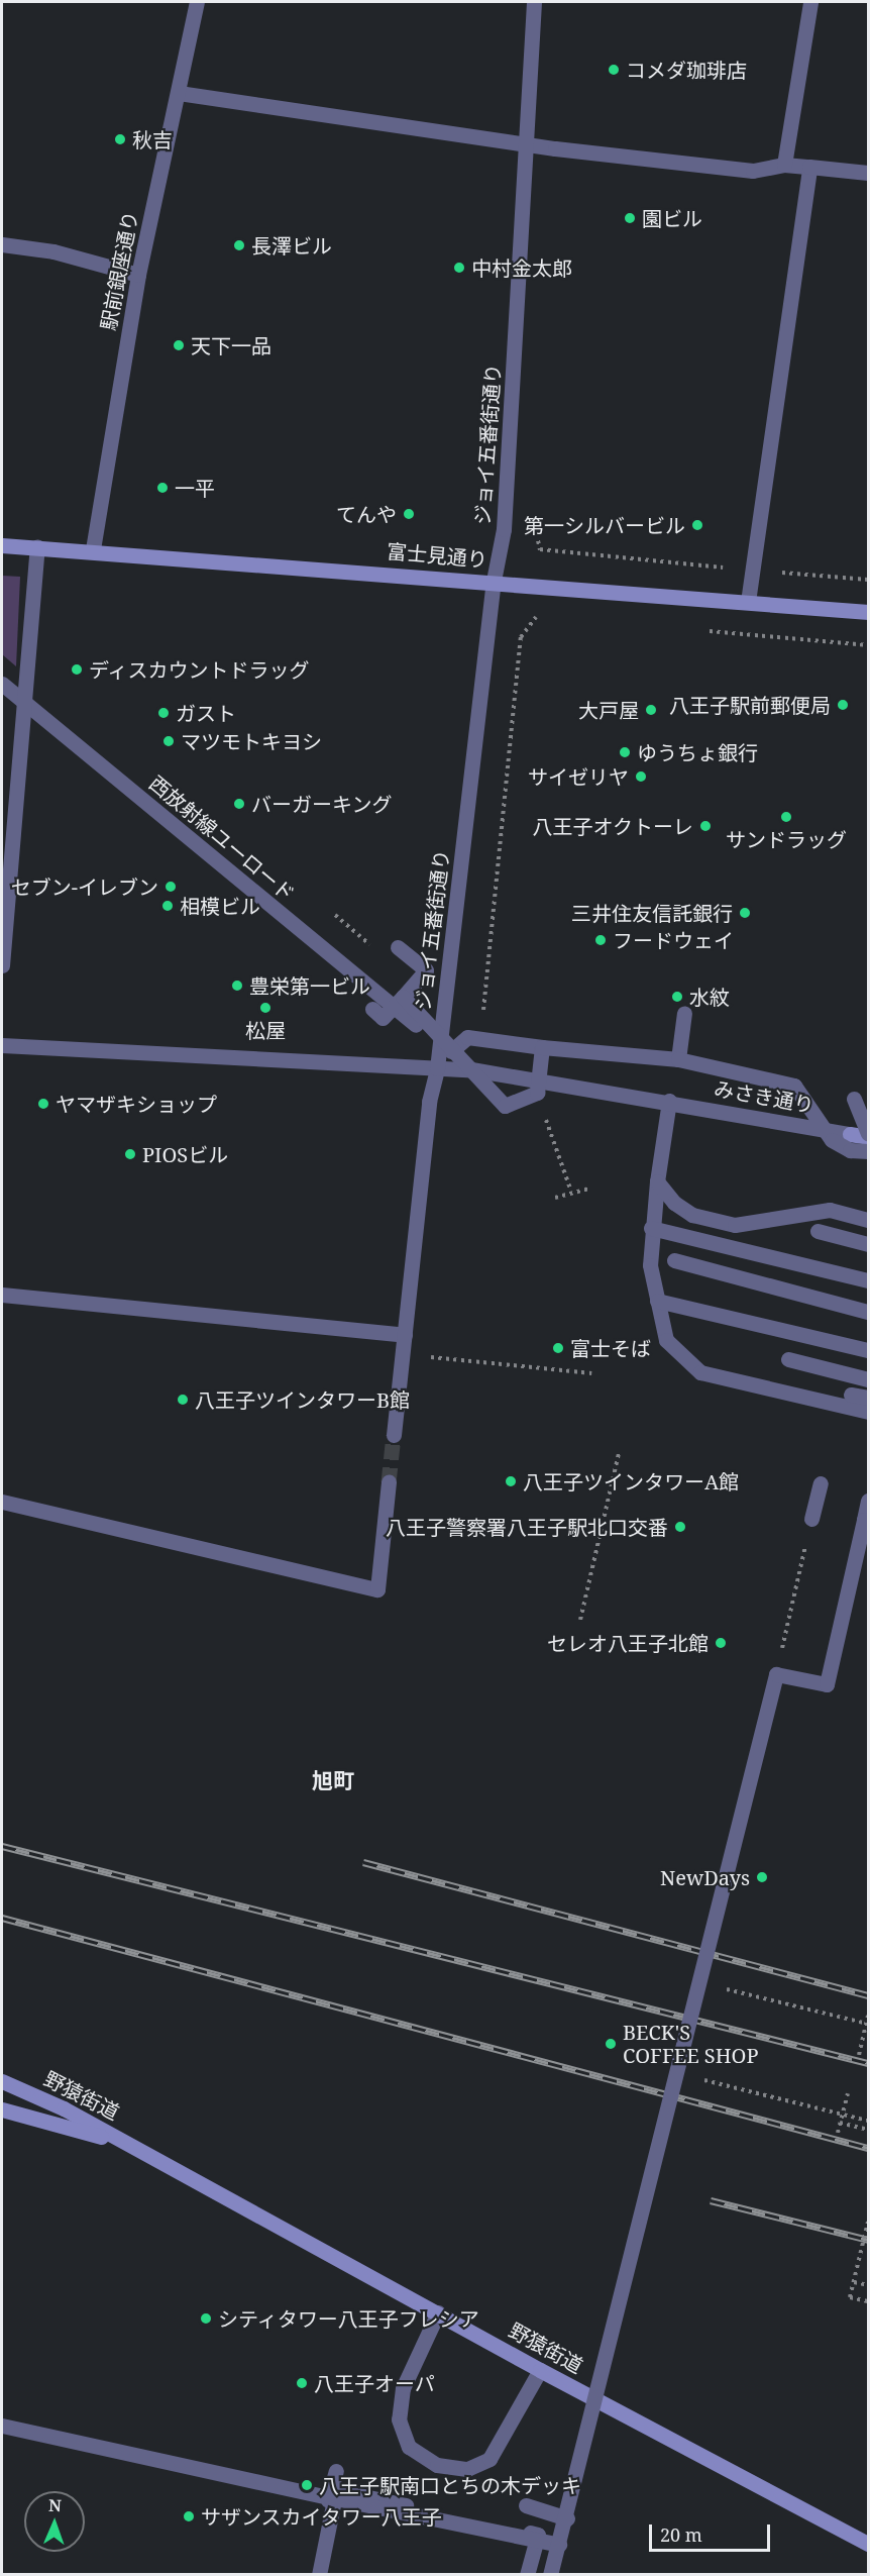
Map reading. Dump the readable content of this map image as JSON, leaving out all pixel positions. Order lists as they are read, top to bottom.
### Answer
{
  "streets": {
    "street": [
      "駅前銀座通り",
      "ジョイ五番街通り",
      "富士見通り",
      "西放射線ユーロード",
      "みさき通り",
      "野猿街道"
    ]
  },
  "crossings": [
    ["駅前銀座通り", "富士見通り"],
    ["ジョイ五番街通り", "富士見通り"],
    ["ジョイ五番街通り", "みさき通り"]
  ],
  "districts": ["旭町"],
  "places": [
    "コメダ珈琲店",
    "秋吉",
    "園ビル",
    "長澤ビル",
    "中村金太郎",
    "天下一品",
    "一平",
    "てんや",
    "第一シルバービル",
    "ディスカウントドラッグ",
    "八王子駅前郵便局",
    "大戸屋",
    "ガスト",
    "マツモトキヨシ",
    "ゆうちょ銀行",
    "サイゼリヤ",
    "バーガーキング",
    "サンドラッグ",
    "八王子オクトーレ",
    "セブン-イレブン",
    "相模ビル",
    "三井住友信託銀行",
    "フードウェイ",
    "豊栄第一ビル",
    "水紋",
    "松屋",
    "ヤマザキショップ",
    "PIOSビル",
    "富士そば",
    "八王子ツインタワーB館",
    "八王子ツインタワーA館",
    "八王子警察署八王子駅北口交番",
    "セレオ八王子北館",
    "NewDays",
    "BECK'S COFFEE SHOP",
    "シティタワー八王子フレシア",
    "八王子オーパ",
    "八王子駅南口とちの木デッキ",
    "サザンスカイタワー八王子"
  ],
  "scale_bar": "20 m",
  "north": "top"
}
